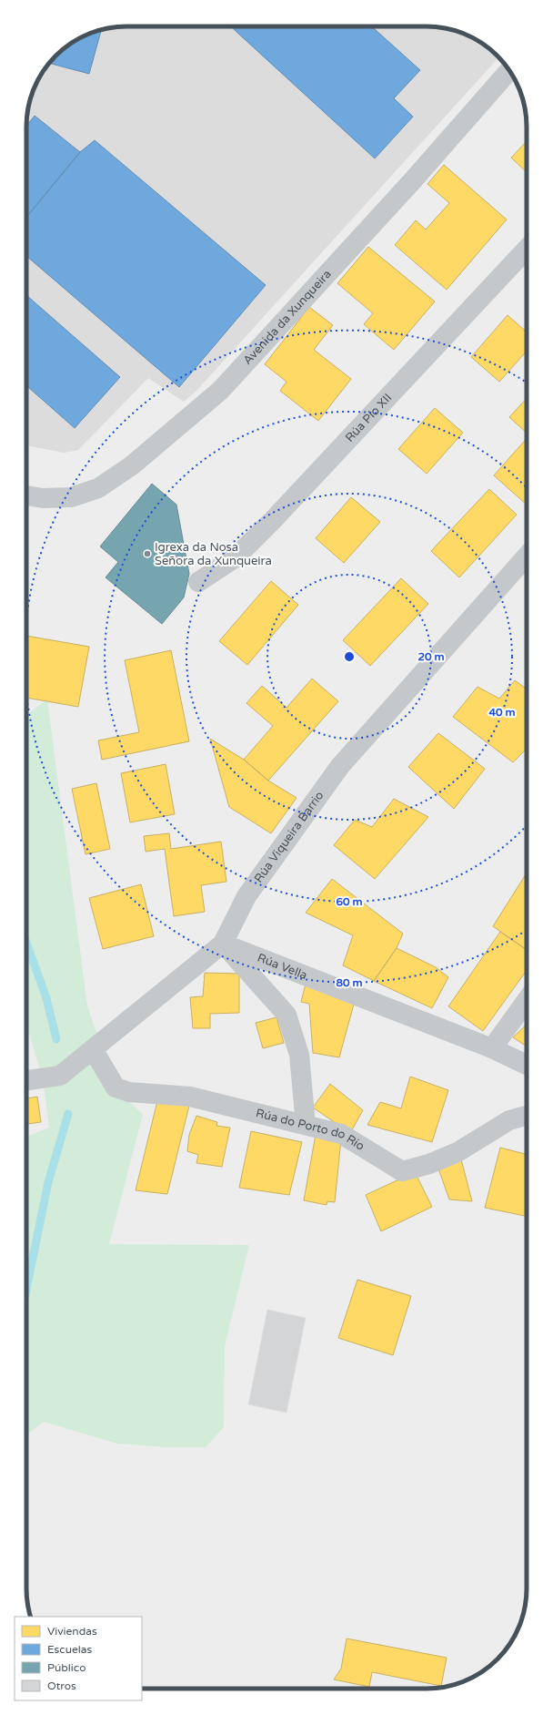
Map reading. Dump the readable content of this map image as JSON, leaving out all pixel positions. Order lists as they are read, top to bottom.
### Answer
{
  "streets": {
    "street": [
      "Avenida da Xunqueira",
      "Rúa Pío XII",
      "Rúa Viqueira Barrio",
      "Rúa Vella",
      "Rúa do Porto do Río"
    ]
  },
  "crossings": [
    ["Rúa Viqueira Barrio", "Rúa Vella"],
    ["Rúa Viqueira Barrio", "Rúa do Porto do Río"],
    ["Rúa Vella", "Rúa do Porto do Río"]
  ],
  "places": ["Igrexa da Nosa Señora da Xunqueira"],
  "legend": [
    "Viviendas",
    "Escuelas",
    "Público",
    "Otros"
  ],
  "rings": [
    "20 m",
    "40 m",
    "60 m",
    "80 m"
  ]
}
